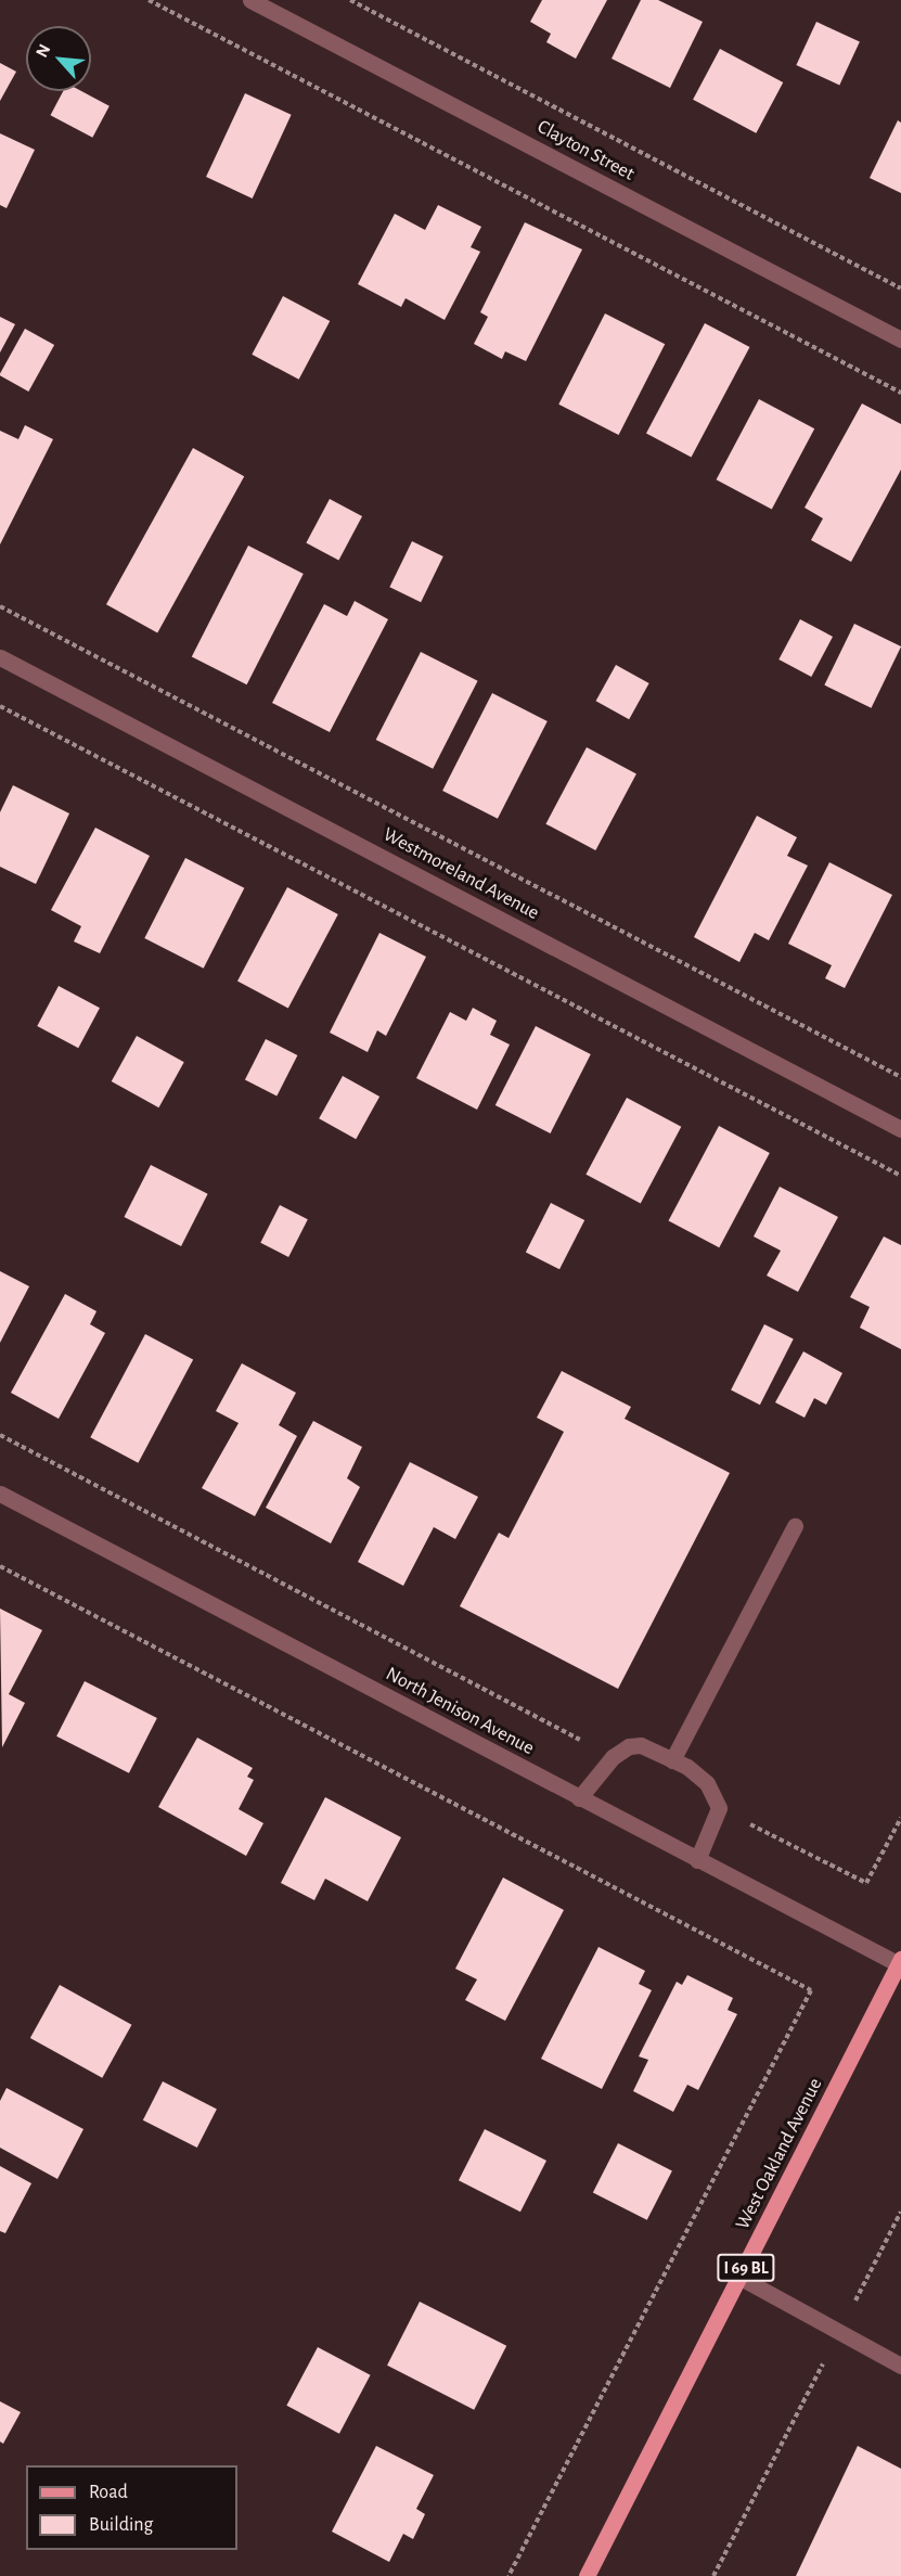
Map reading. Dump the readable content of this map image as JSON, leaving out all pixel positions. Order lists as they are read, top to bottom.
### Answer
{
  "streets": {
    "main road": ["West Oakland Avenue", "I 69 BL"],
    "street": ["Clayton Street", "Westmoreland Avenue", "North Jenison Avenue"]
  },
  "crossings": [
    ["North Jenison Avenue", "West Oakland Avenue"]
  ],
  "legend": ["Road", "Building"],
  "north": "top left"
}
